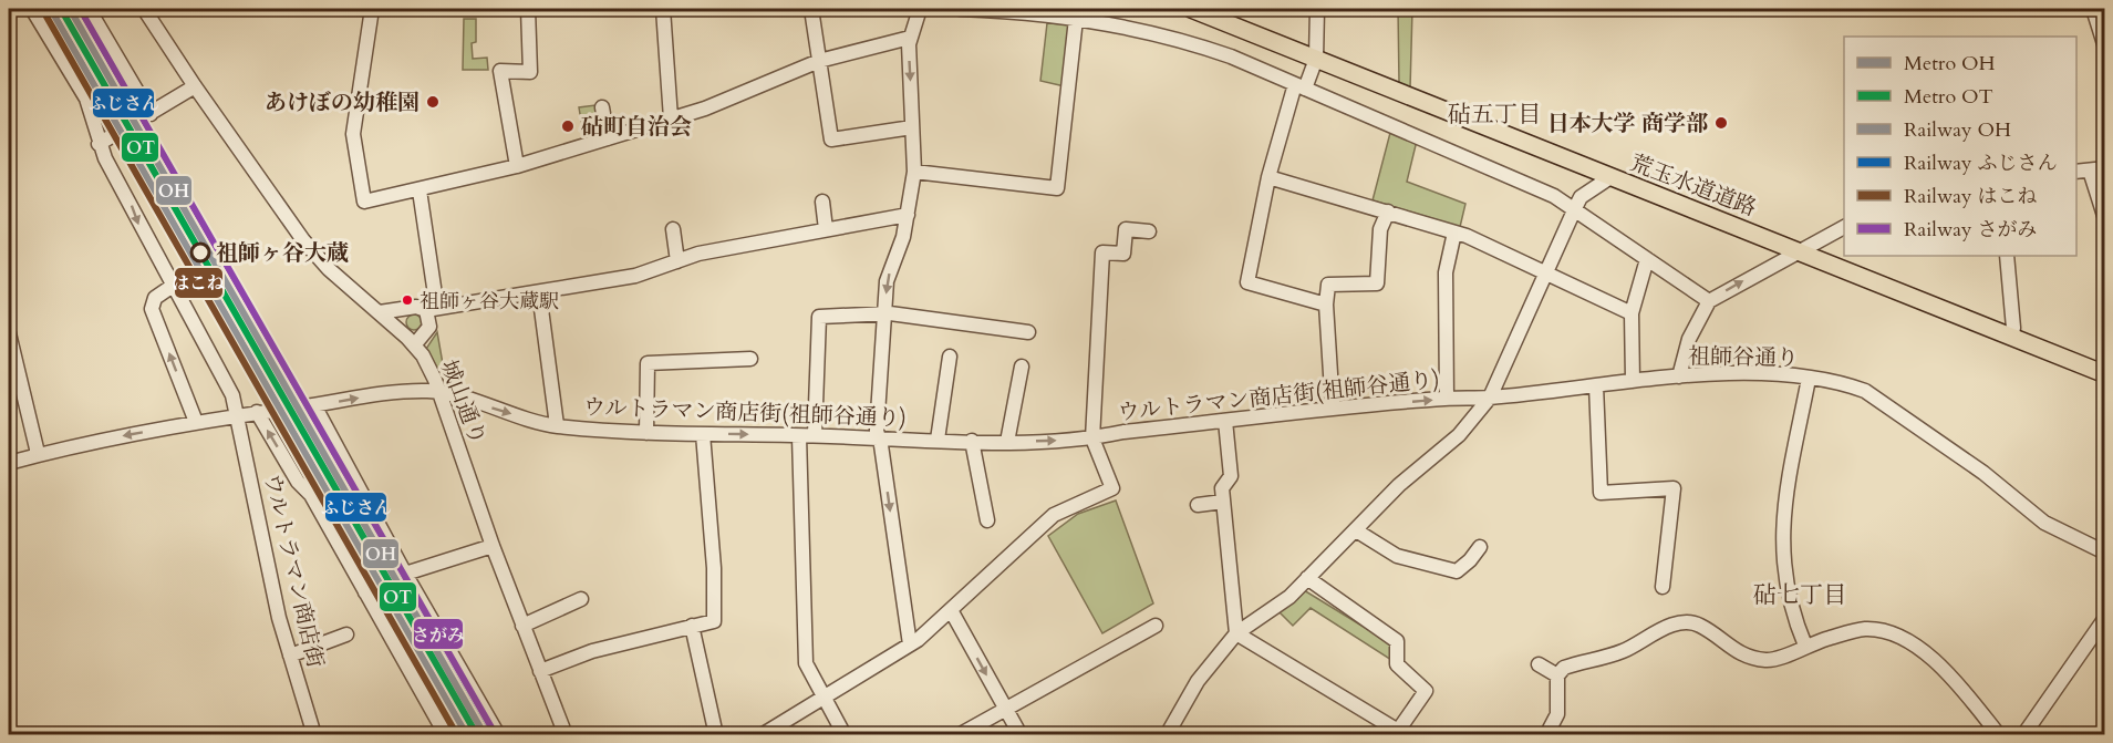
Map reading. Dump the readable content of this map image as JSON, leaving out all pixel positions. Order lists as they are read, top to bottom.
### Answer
{
  "streets": {
    "main road": ["荒玉水道道路"],
    "street": [
      "祖師谷通り",
      "ウルトラマン商店街(祖師谷通り)",
      "城山通り",
      "ウルトラマン商店街"
    ]
  },
  "crossings": [
    ["祖師谷通り", "ウルトラマン商店街(祖師谷通り)"],
    ["ウルトラマン商店街(祖師谷通り)", "城山通り"],
    ["ウルトラマン商店街(祖師谷通り)", "ウルトラマン商店街"]
  ],
  "districts": ["砧五丁目", "砧七丁目"],
  "places": [
    "あけぼの幼稚園",
    "日本大学 商学部",
    "砧町自治会",
    "祖師ヶ谷大蔵",
    "祖師ヶ谷大蔵駅"
  ],
  "lines": [
    "metro line OH",
    "metro line OT",
    "rail line ふじさん",
    "rail line さがみ",
    "rail line OH",
    "rail line はこね"
  ],
  "legend": [
    "Metro OH",
    "Metro OT",
    "Railway OH",
    "Railway ふじさん",
    "Railway はこね",
    "Railway さがみ"
  ]
}
